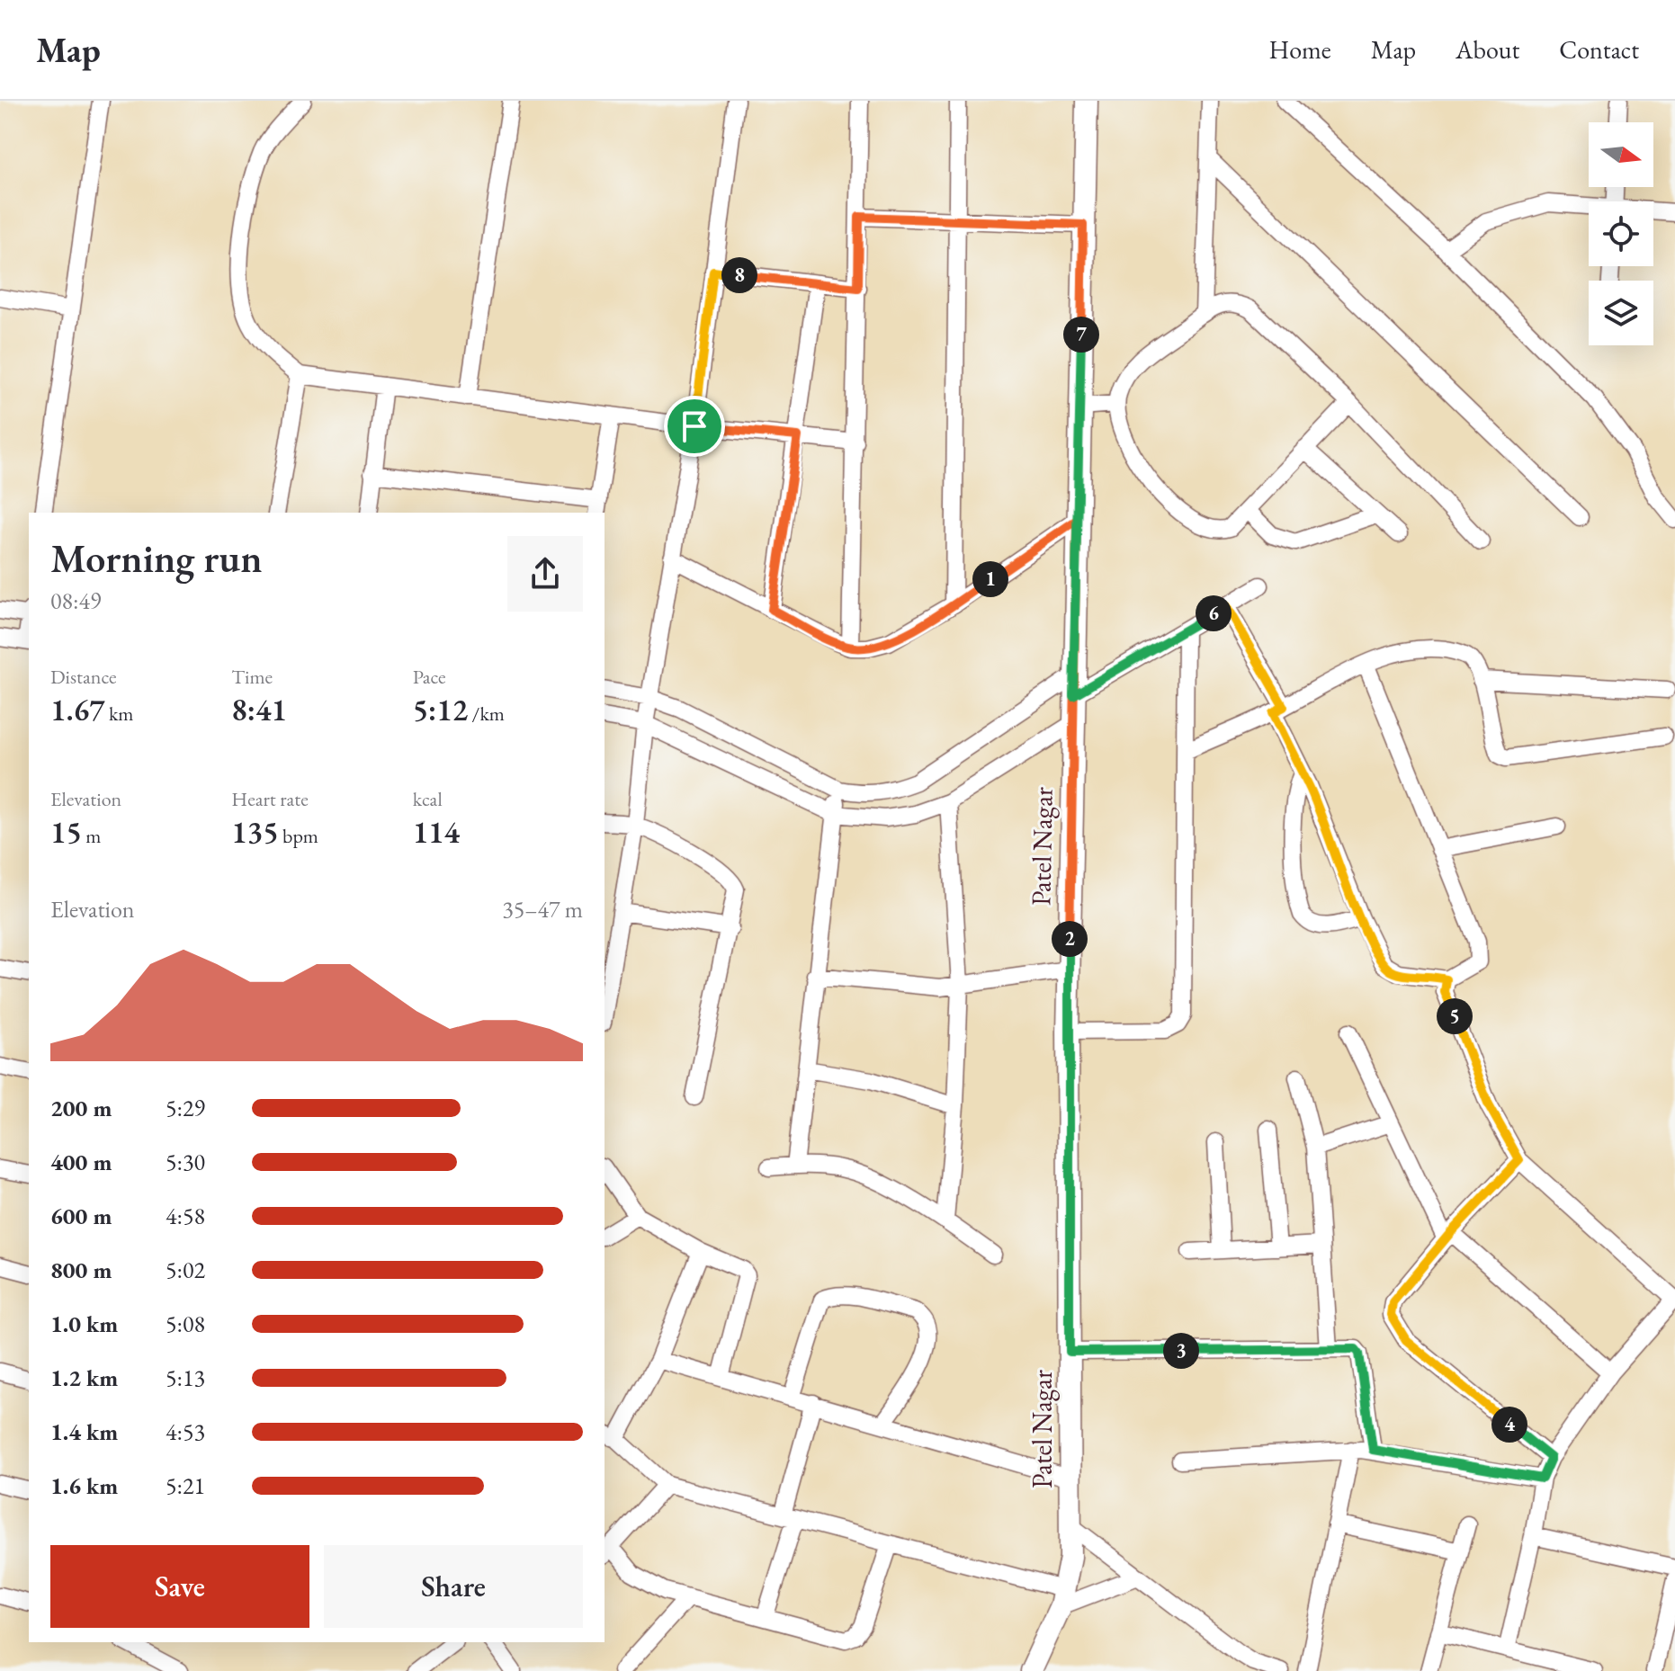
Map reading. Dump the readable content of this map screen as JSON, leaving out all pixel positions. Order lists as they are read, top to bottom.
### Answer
{
  "streets": {
    "street": ["Patel Nagar"]
  },
  "north": "right",
  "page": {
    "header": "Map",
    "nav": [
      "Home",
      "Map",
      "About",
      "Contact"
    ],
    "pins": [
      "8",
      "7",
      "1",
      "6",
      "2",
      "5",
      "3",
      "4"
    ],
    "heading": ["Morning run", "08:49"],
    "stats": [
      ["Distance", "1.67 km"],
      ["Time", "8:41"],
      ["Pace", "5:12 /km"],
      ["Elevation", "15 m"],
      ["Heart rate", "135 bpm"],
      ["kcal", "114"]
    ],
    "chart": ["Elevation", "35–47 m"],
    "list": [
      {
        "name": "200 m",
        "note": "5:29"
      },
      {
        "name": "400 m",
        "note": "5:30"
      },
      {
        "name": "600 m",
        "note": "4:58"
      },
      {
        "name": "800 m",
        "note": "5:02"
      },
      {
        "name": "1.0 km",
        "note": "5:08"
      },
      {
        "name": "1.2 km",
        "note": "5:13"
      },
      {
        "name": "1.4 km",
        "note": "4:53"
      },
      {
        "name": "1.6 km",
        "note": "5:21"
      }
    ],
    "buttons": ["Save", "Share"]
  }
}
